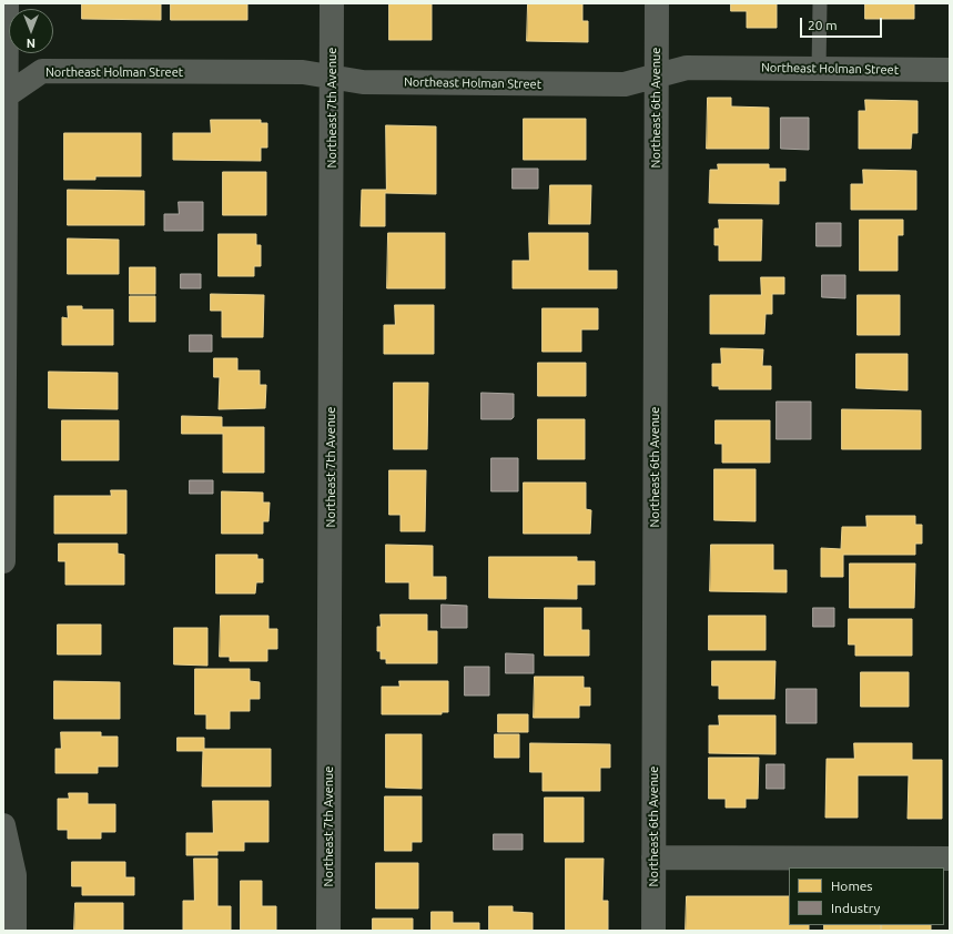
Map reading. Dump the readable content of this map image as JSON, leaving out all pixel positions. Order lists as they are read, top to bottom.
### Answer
{
  "streets": {
    "street": ["Northeast Holman Street", "Northeast 7th Avenue", "Northeast 6th Avenue"]
  },
  "crossings": [
    ["Northeast Holman Street", "Northeast 7th Avenue"],
    ["Northeast Holman Street", "Northeast 6th Avenue"]
  ],
  "legend": ["Homes", "Industry"],
  "scale_bar": "20 m",
  "north": "bottom"
}
